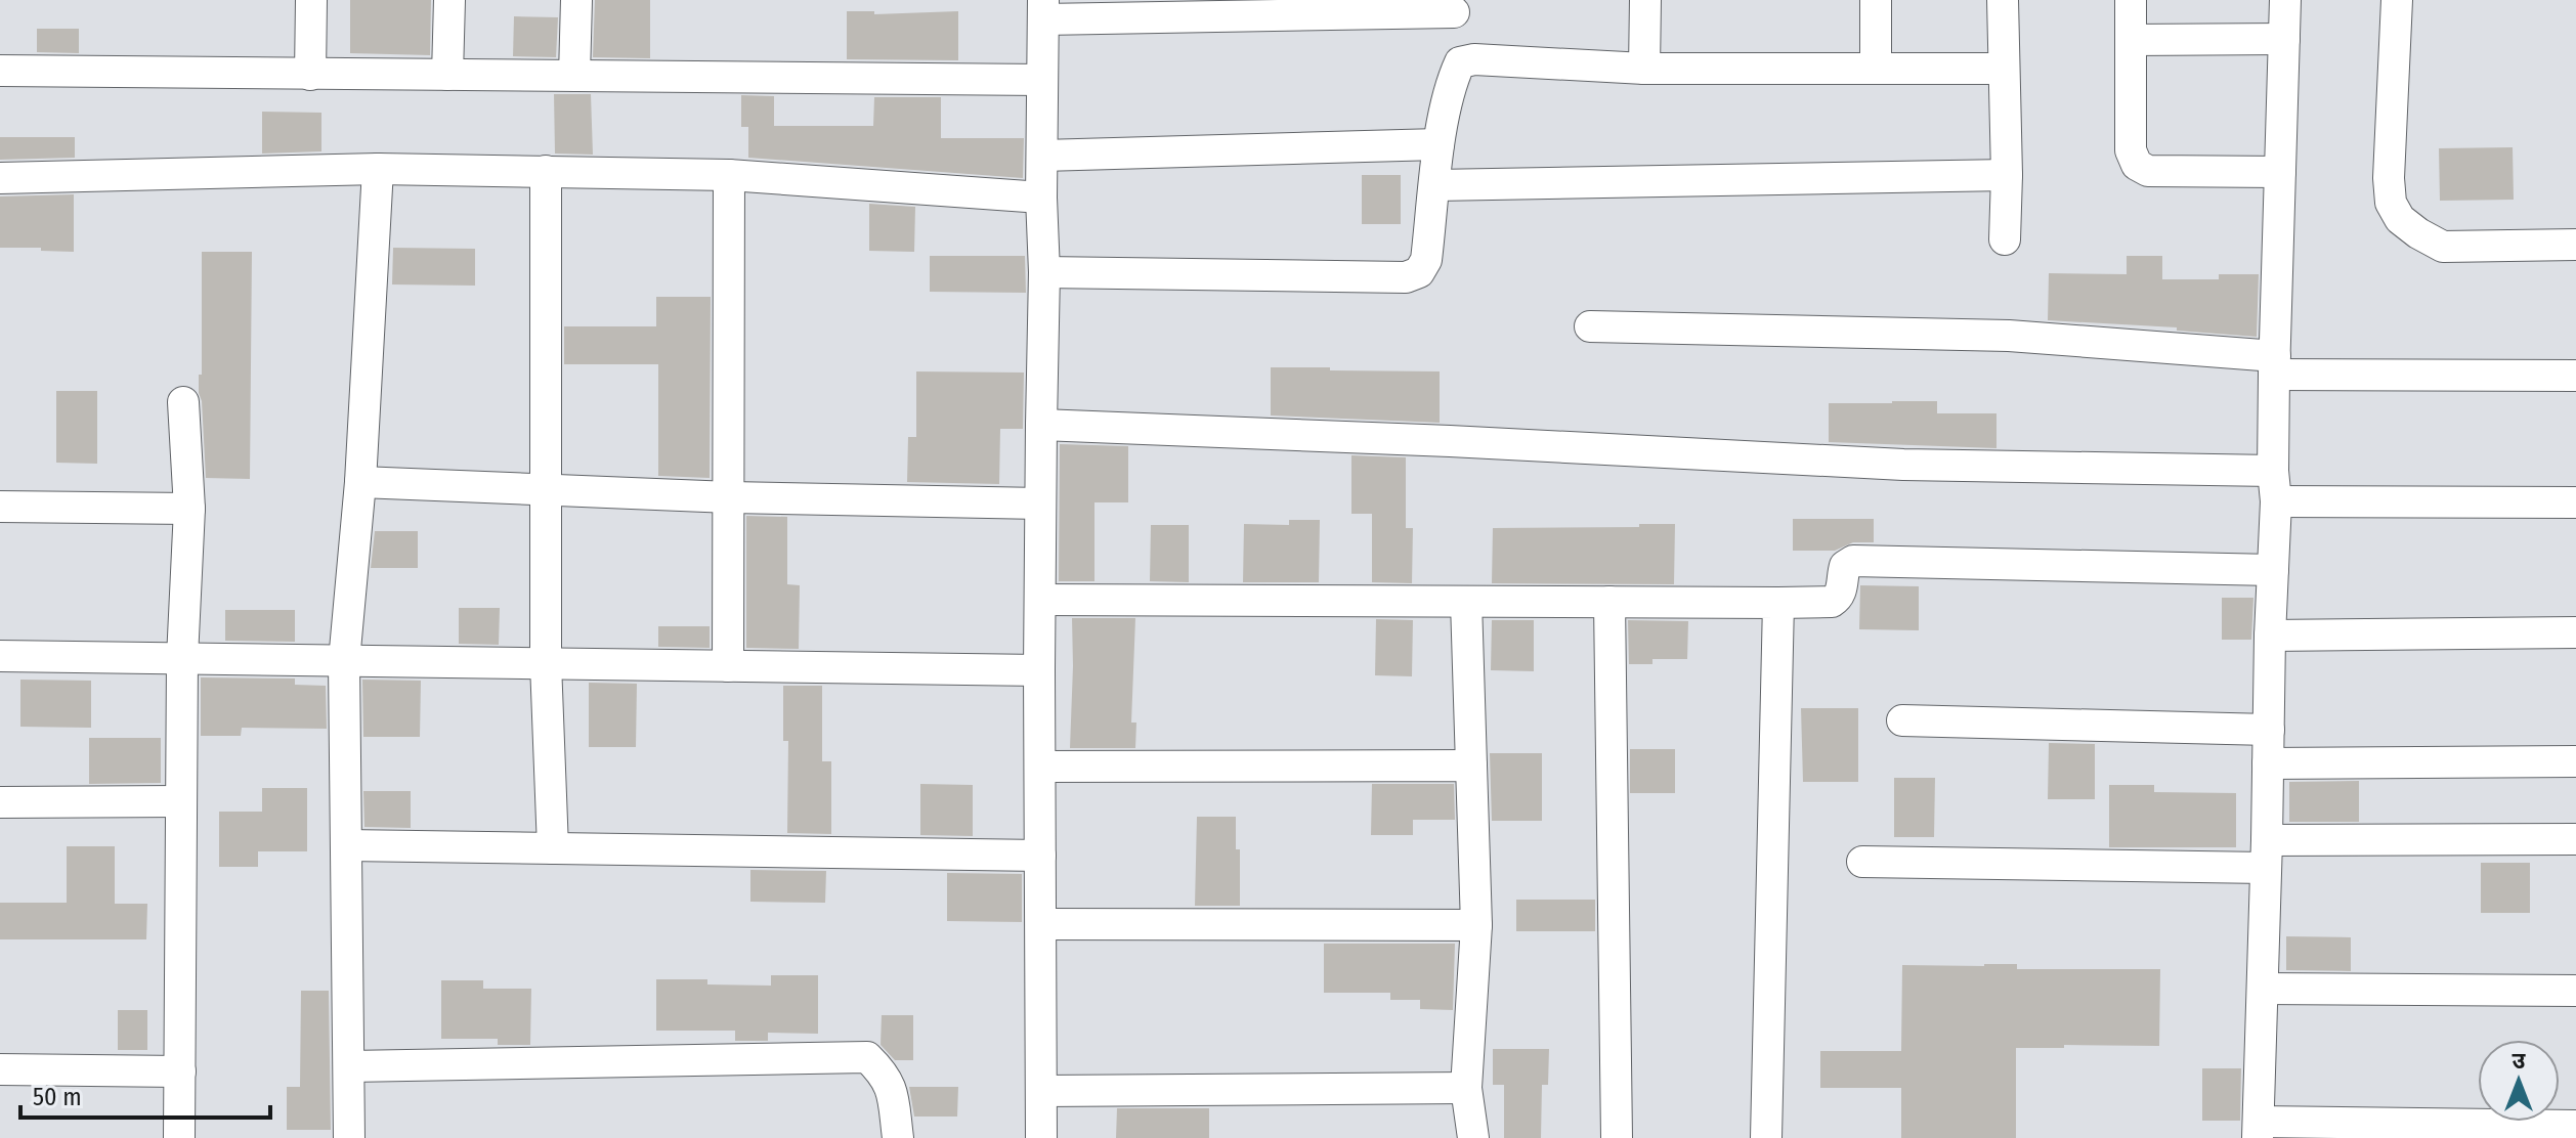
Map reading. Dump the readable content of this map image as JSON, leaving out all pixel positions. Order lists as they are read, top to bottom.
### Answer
{
  "scale_bar": "50 m",
  "north": "top"
}
